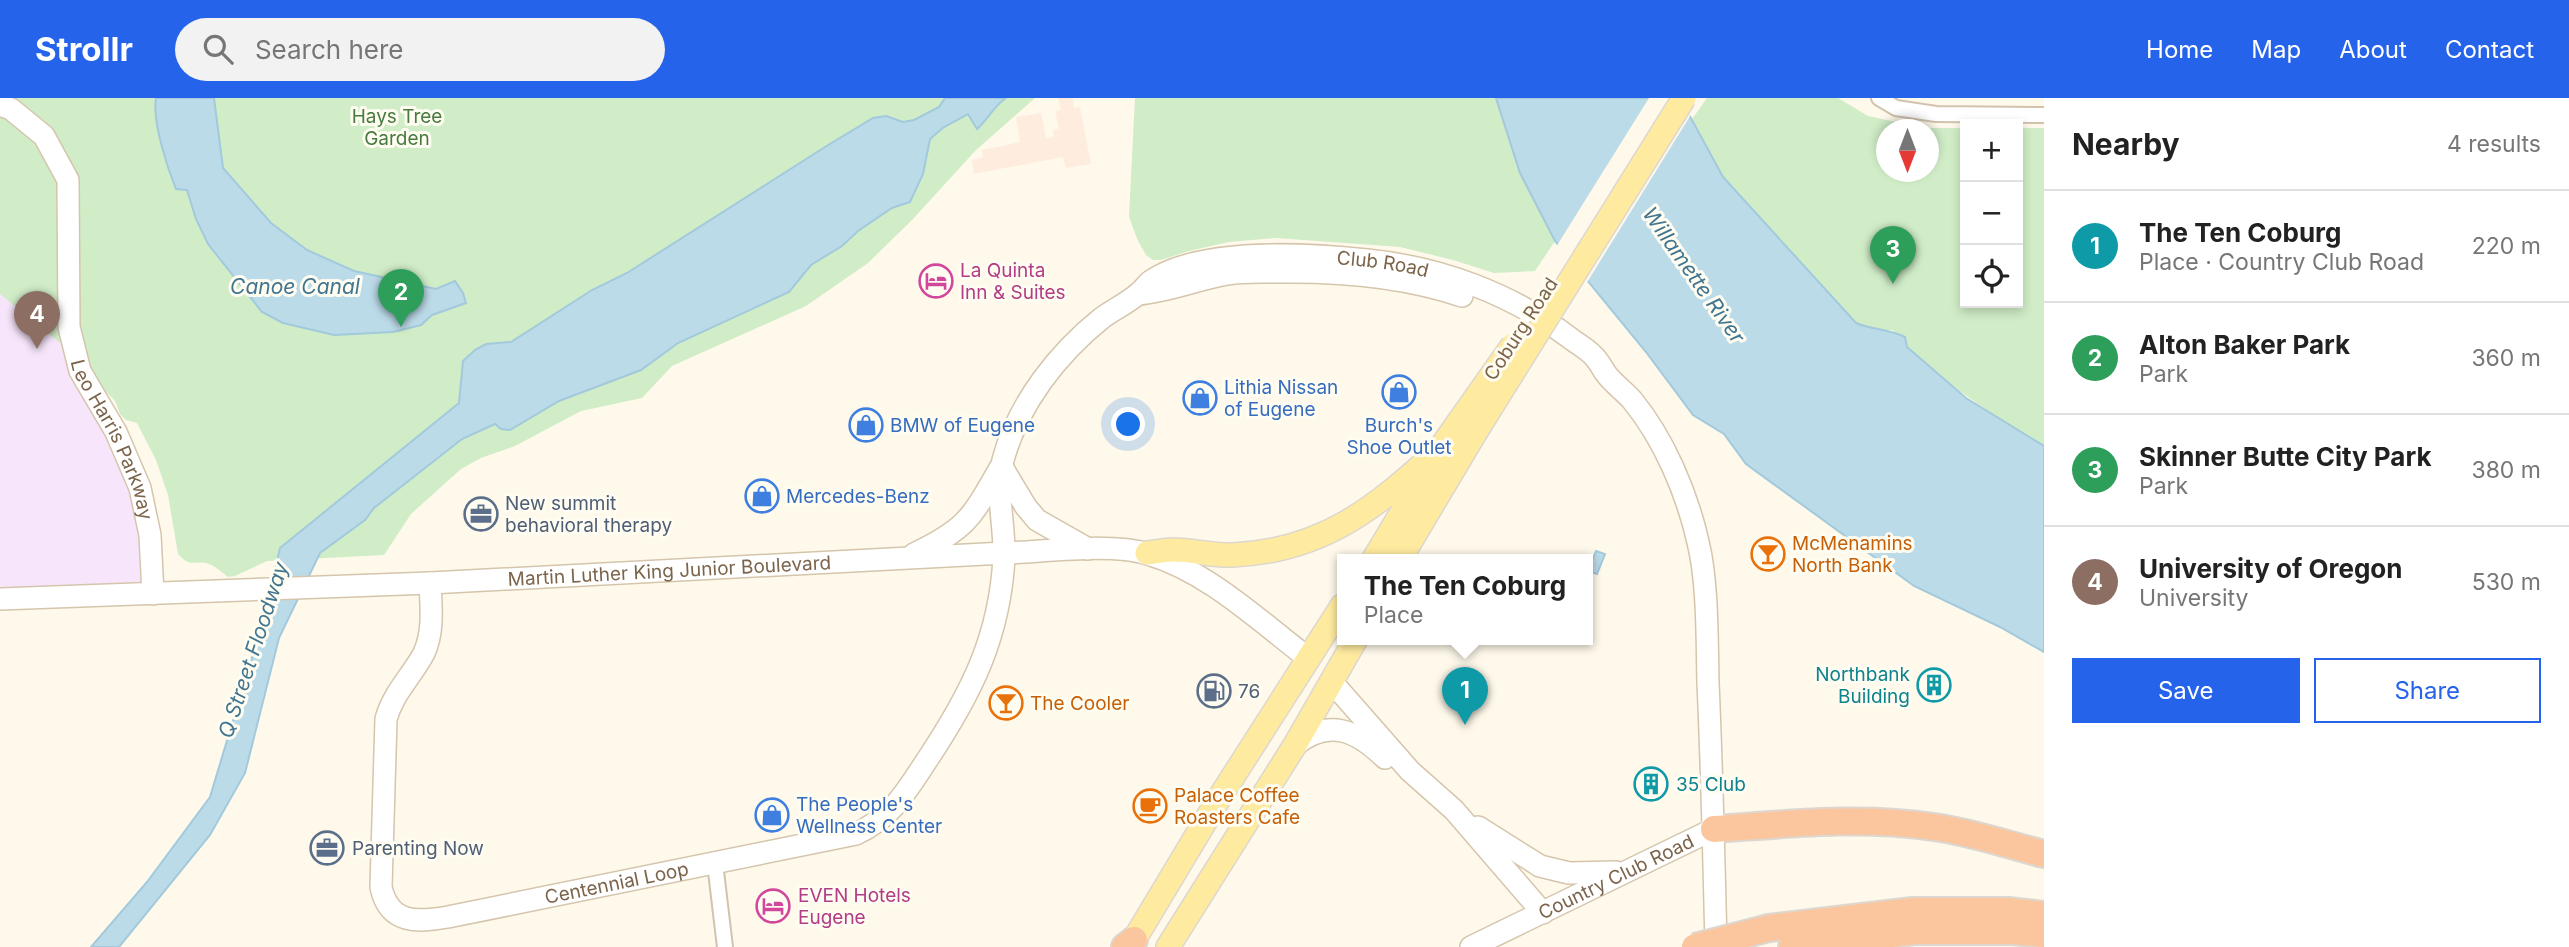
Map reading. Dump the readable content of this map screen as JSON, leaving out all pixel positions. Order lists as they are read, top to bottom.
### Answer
{
  "streets": {
    "main road": [
      "Club Road",
      "Coburg Road",
      "Leo Harris Parkway",
      "Martin Luther King Junior Boulevard",
      "Country Club Road",
      "Centennial Loop"
    ]
  },
  "crossings": [
    ["Club Road", "Martin Luther King Junior Boulevard"],
    ["Club Road", "Country Club Road"],
    ["Club Road", "Centennial Loop"],
    ["Leo Harris Parkway", "Martin Luther King Junior Boulevard"],
    ["Martin Luther King Junior Boulevard", "Centennial Loop"]
  ],
  "water": ["Willamette River", "Canoe Canal", "Q Street Floodway"],
  "parks": ["Hays Tree Garden"],
  "places": {
    "hotel": ["La Quinta Inn & Suites", "EVEN Hotels Eugene"],
    "shop": [
      "Burch's Shoe Outlet",
      "Lithia Nissan of Eugene",
      "BMW of Eugene",
      "Mercedes-Benz",
      "The People's Wellness Center"
    ],
    "office": ["New summit behavioral therapy", "Parenting Now"],
    "bar": ["McMenamins North Bank", "The Cooler"],
    "building": ["Northbank Building", "35 Club"],
    "fuel station": ["76"],
    "cafe": ["Palace Coffee Roasters Cafe"]
  },
  "north": "bottom",
  "page": {
    "header": "Strollr",
    "search": "Search here",
    "nav": [
      "Home",
      "Map",
      "About",
      "Contact"
    ],
    "heading": ["Nearby", "4 results"],
    "map_buttons": ["+", "−"],
    "list": [
      {
        "mark": "1",
        "name": "The Ten Coburg",
        "note": "Place · Country Club Road",
        "value": "220 m"
      },
      {
        "mark": "2",
        "name": "Alton Baker Park",
        "note": "Park",
        "value": "360 m"
      },
      {
        "mark": "3",
        "name": "Skinner Butte City Park",
        "note": "Park",
        "value": "380 m"
      },
      {
        "mark": "4",
        "name": "University of Oregon",
        "note": "University",
        "value": "530 m"
      }
    ],
    "pins": [
      "3",
      "2",
      "4",
      "1"
    ],
    "popup": ["The Ten Coburg", "Place"],
    "buttons": ["Save", "Share"]
  }
}
